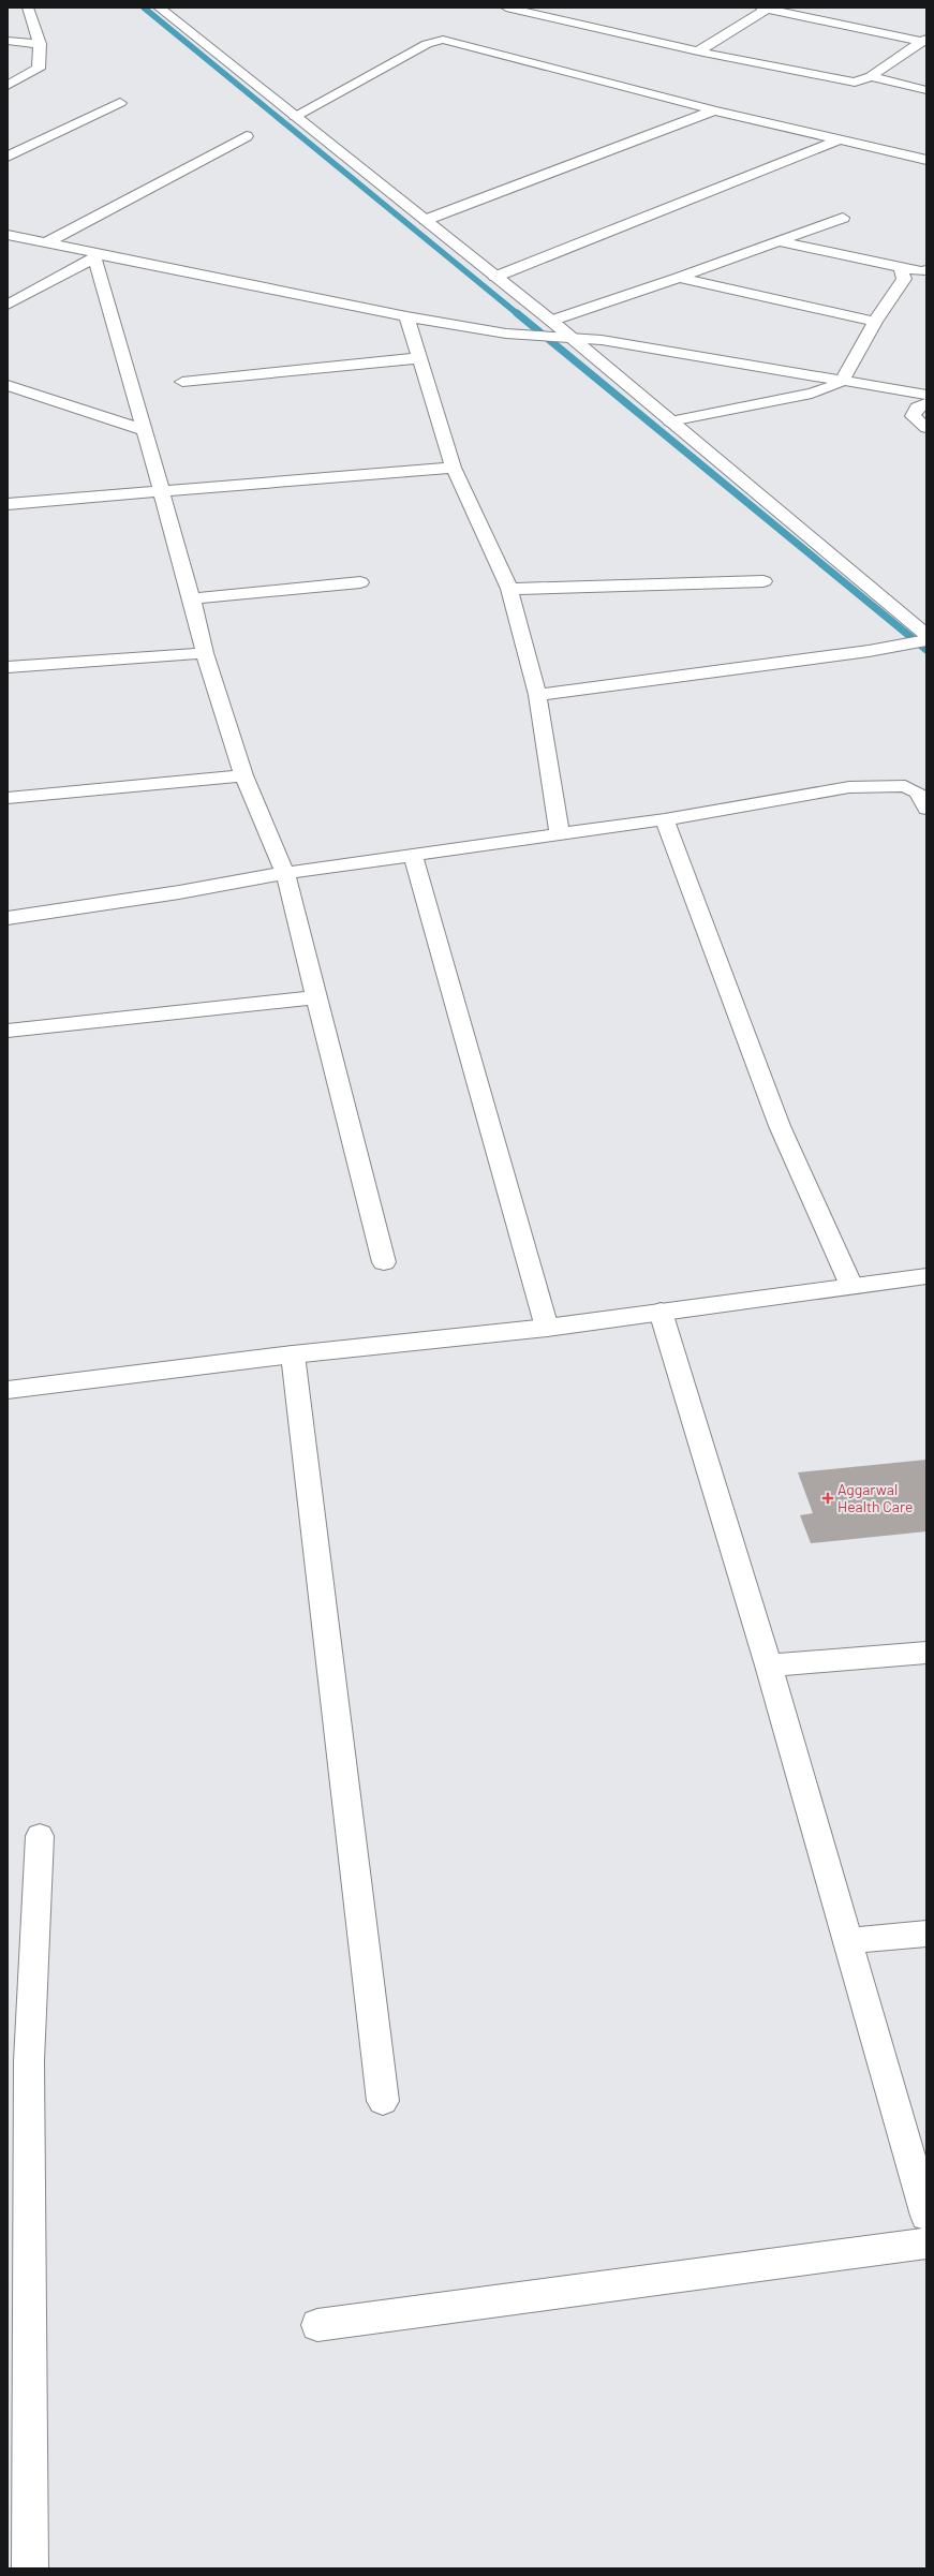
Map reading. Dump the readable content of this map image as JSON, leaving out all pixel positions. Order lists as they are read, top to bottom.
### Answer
{
  "places": {
    "health": ["Aggarwal Health Care"]
  }
}
